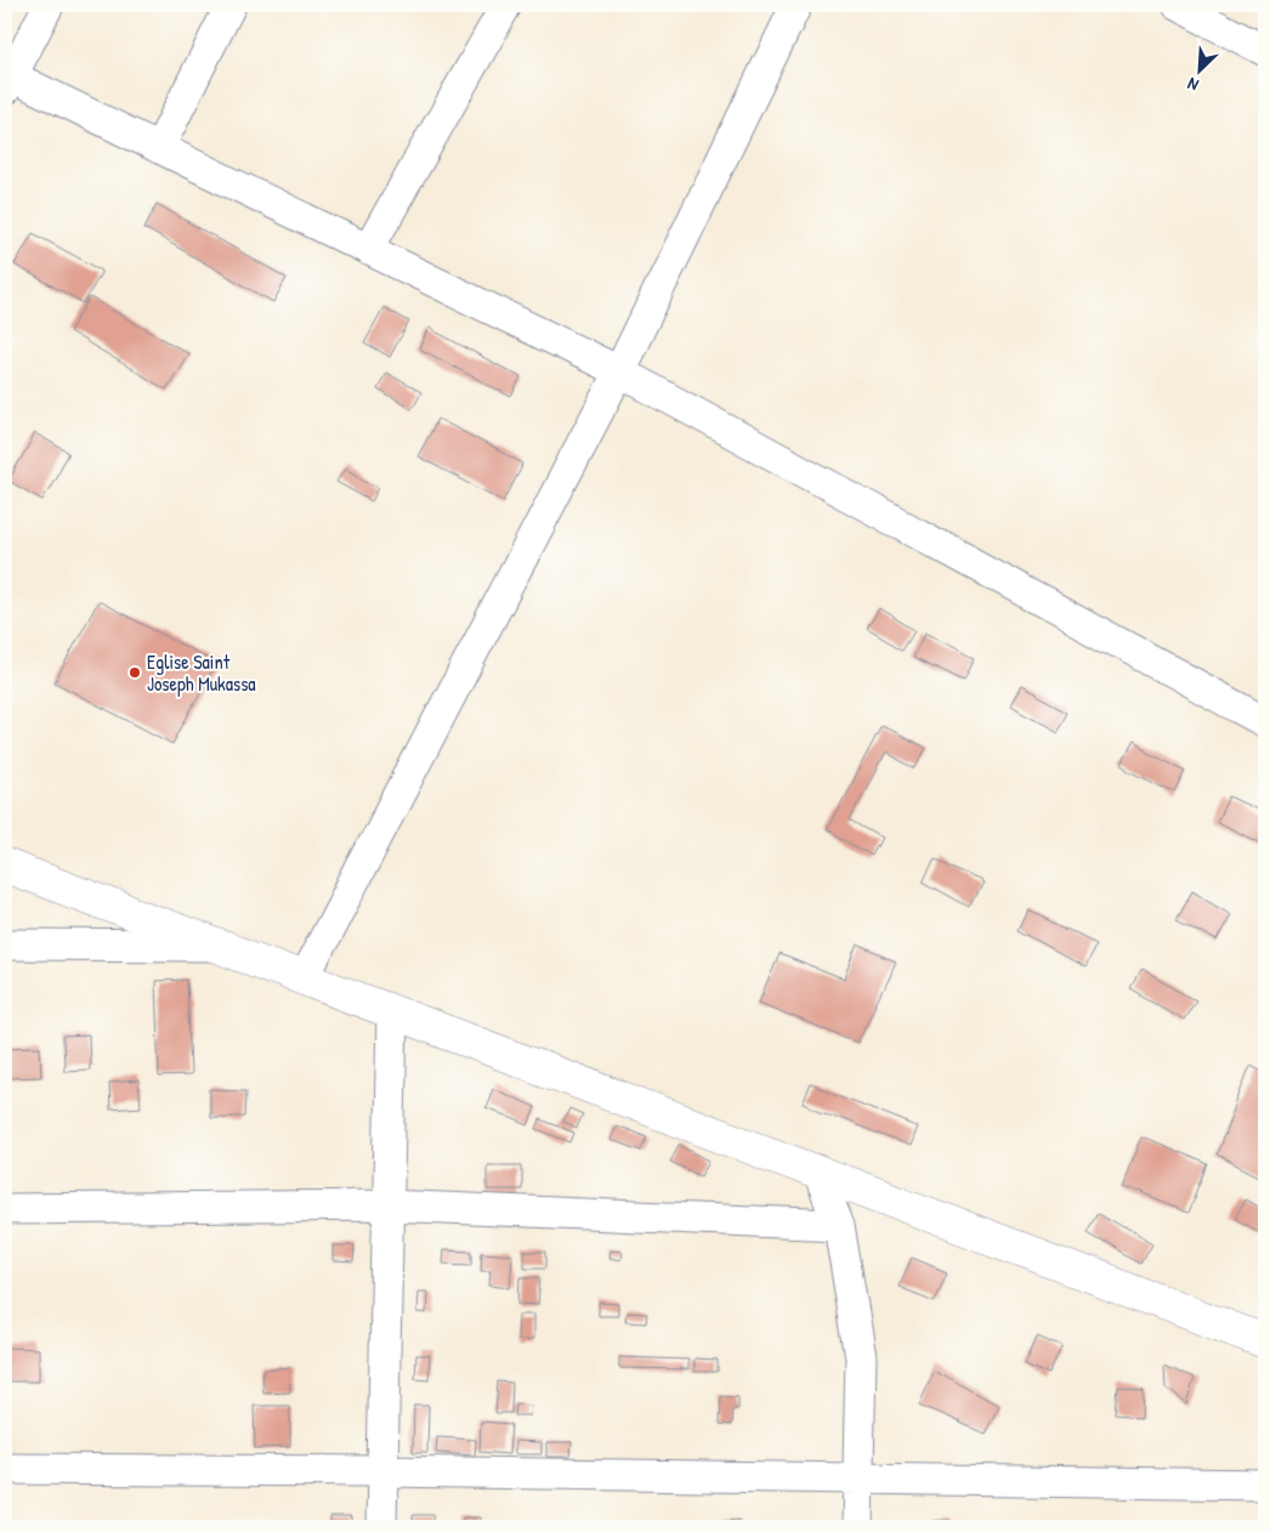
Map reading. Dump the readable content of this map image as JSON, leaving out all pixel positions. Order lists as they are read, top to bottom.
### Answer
{
  "places": ["Eglise Saint Joseph Mukassa"],
  "north": "bottom left"
}
